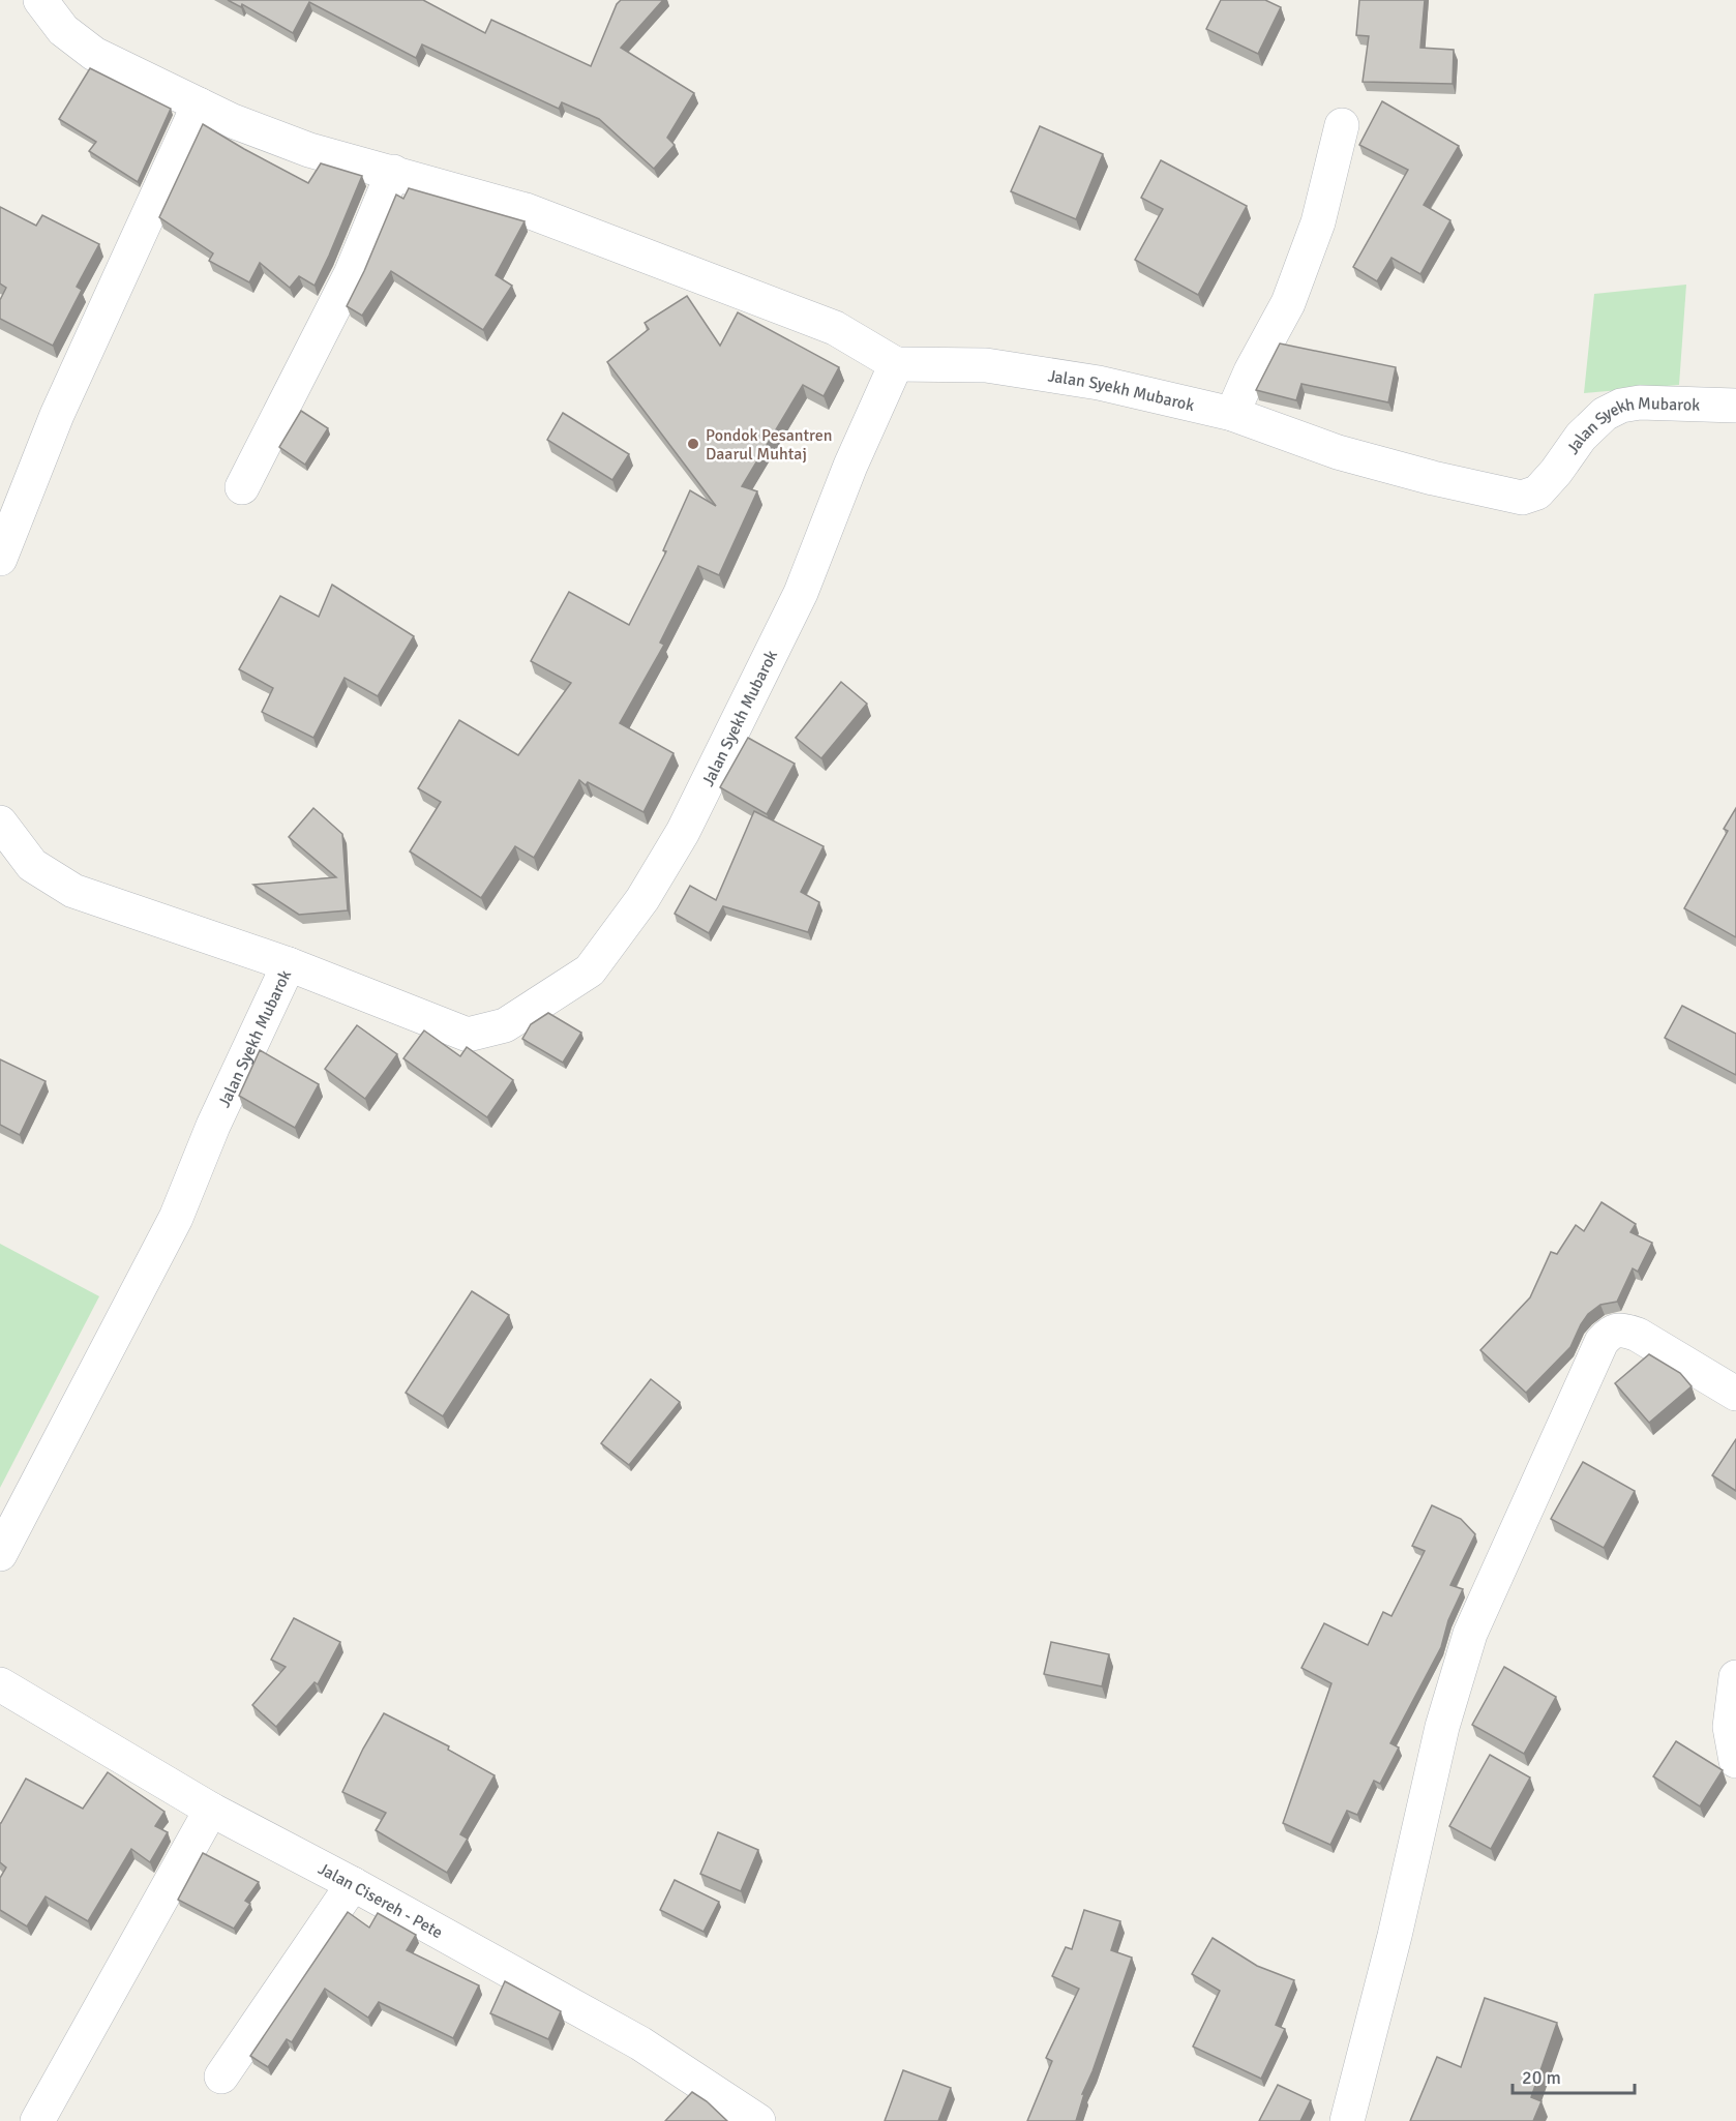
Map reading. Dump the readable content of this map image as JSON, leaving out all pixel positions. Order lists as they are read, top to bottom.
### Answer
{
  "streets": {
    "street": ["Jalan Syekh Mubarok", "Jalan Cisereh - Pete"]
  },
  "places": ["Pondok Pesantren Daarul Muhtaj"],
  "scale_bar": "20 m"
}
